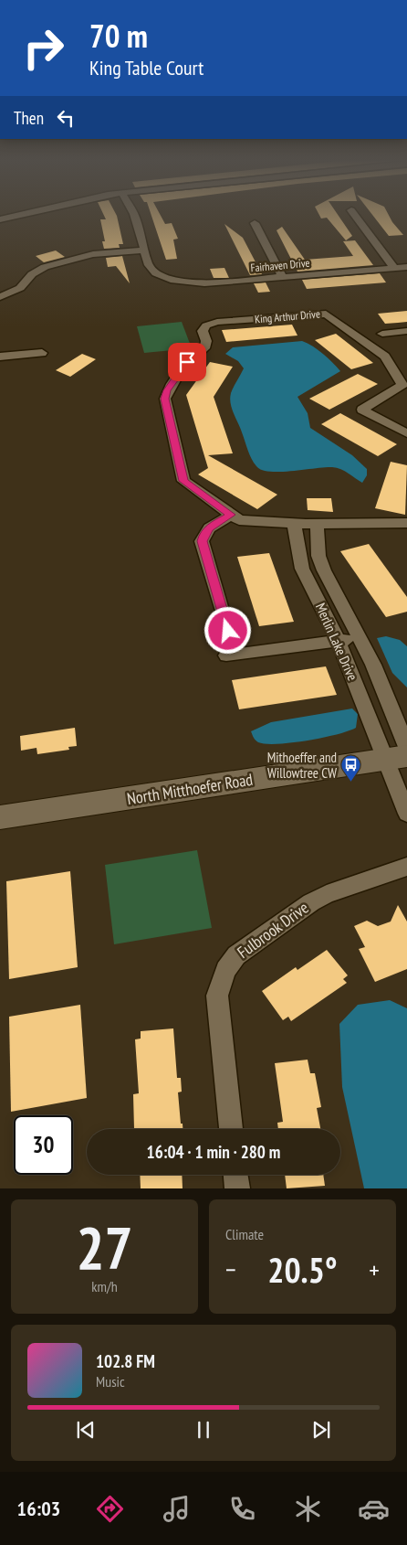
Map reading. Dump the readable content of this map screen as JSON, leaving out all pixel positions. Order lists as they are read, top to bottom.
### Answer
{
  "streets": {
    "main road": ["North Mitthoefer Road"],
    "street": [
      "Fairhaven Drive",
      "King Arthur Drive",
      "Merlin Lake Drive",
      "Fulbrook Drive"
    ]
  },
  "crossings": [
    ["Merlin Lake Drive", "North Mitthoefer Road"]
  ],
  "places": {
    "bus stop": ["Mithoeffer and Willowtree CW"]
  },
  "page": {
    "turn": ["70 m", "King Table Court"],
    "then": "Then",
    "limit": "30",
    "trip": "16:04 · 1 min · 280 m",
    "tile": [
      ["27", "km/h"],
      "Climate"
    ],
    "heat": ["−", "20.5°", "+"],
    "song": ["102.8 FM", "Music"],
    "tabs": "16:03"
  }
}
